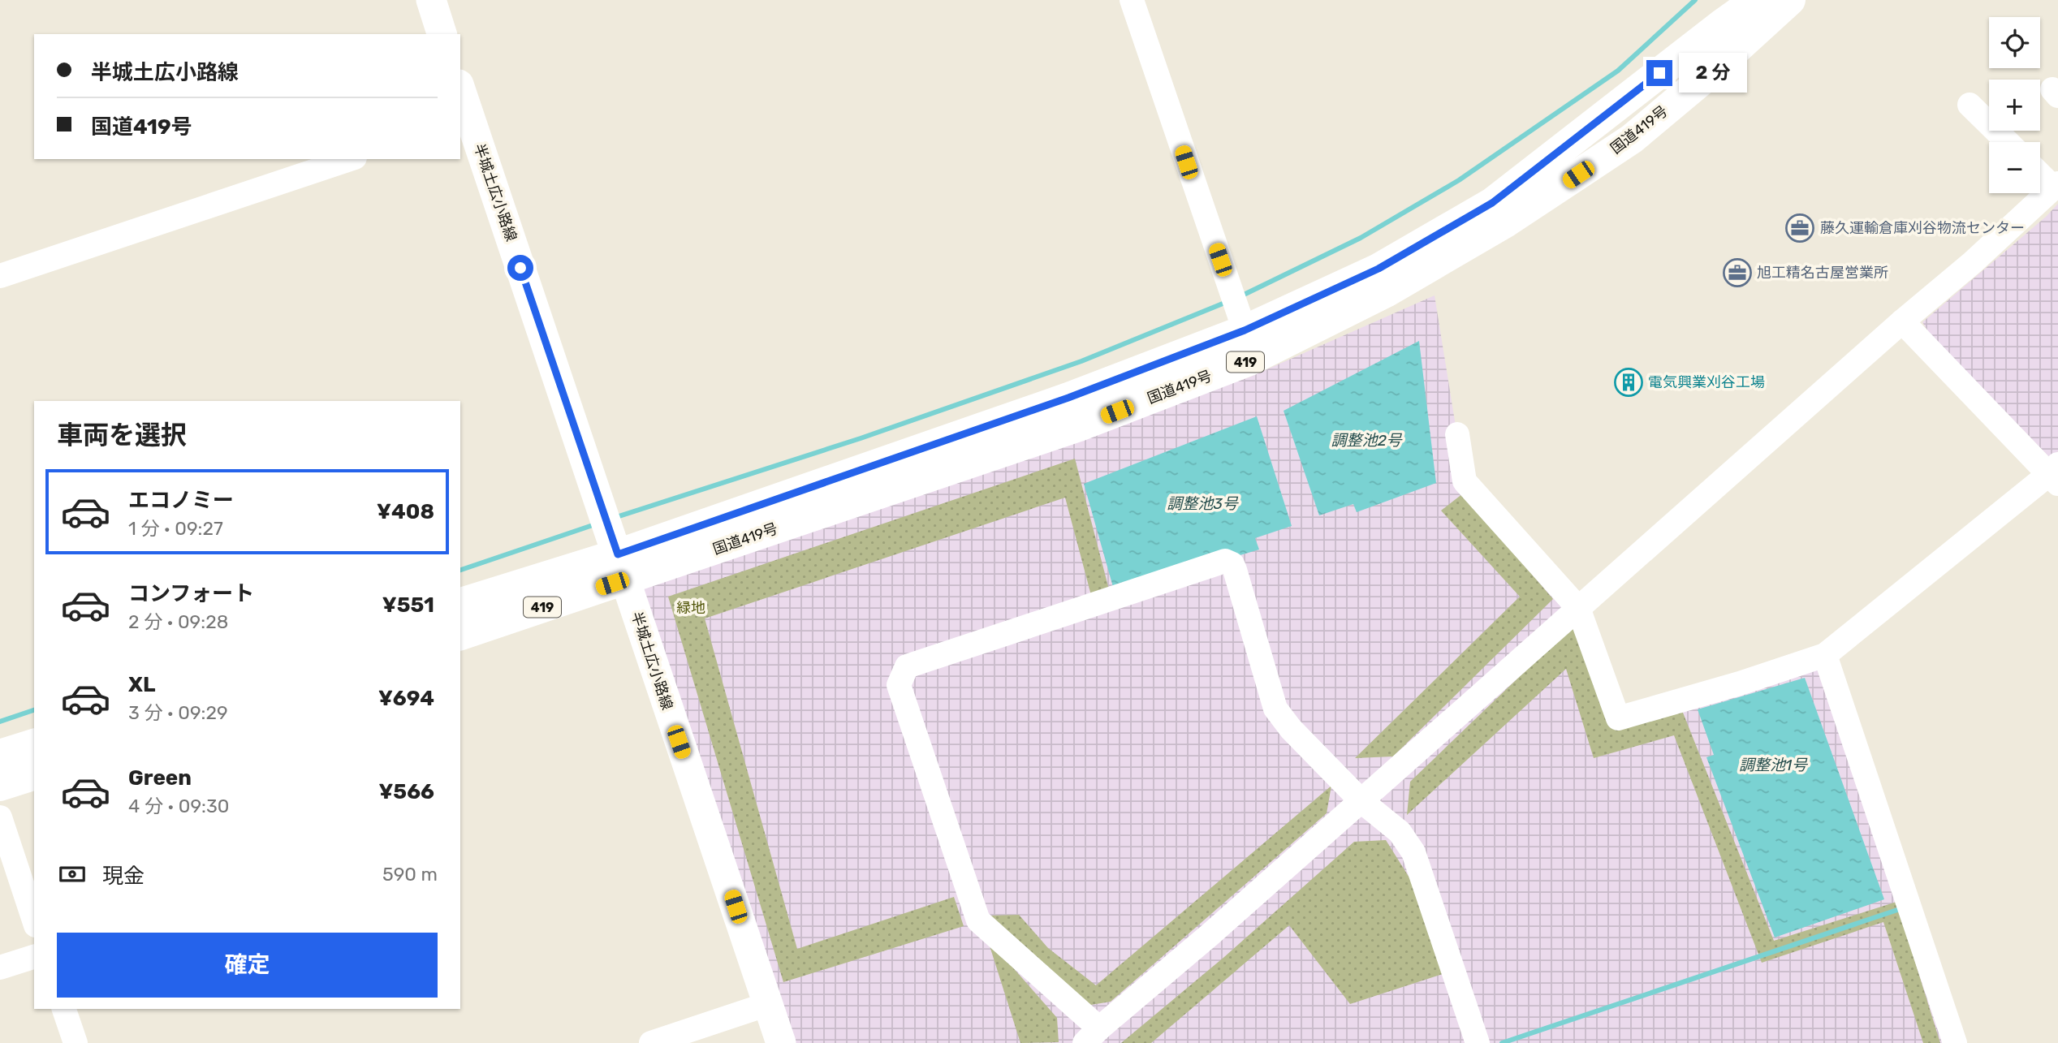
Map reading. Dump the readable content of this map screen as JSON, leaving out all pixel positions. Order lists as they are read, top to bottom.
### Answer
{
  "streets": {
    "highway": ["国道419号", "419"],
    "main road": ["半城土広小路線"]
  },
  "crossings": [
    ["国道419号", "半城土広小路線"]
  ],
  "water": ["調整池2号", "調整池3号", "調整池1号"],
  "parks": ["緑地"],
  "places": {
    "office": ["藤久運輸倉庫刈谷物流センター", "旭工精名古屋営業所"],
    "building": ["電気興業刈谷工場"]
  },
  "page": {
    "map_buttons": ["+", "−"],
    "banner": ["半城土広小路線", "国道419号"],
    "bubble": "2 分",
    "heading": "車両を選択",
    "list": [
      {
        "name": "エコノミー",
        "note": "1 分 · 09:27",
        "value": "¥408"
      },
      {
        "name": "コンフォート",
        "note": "2 分 · 09:28",
        "value": "¥551"
      },
      {
        "name": "XL",
        "note": "3 分 · 09:29",
        "value": "¥694"
      },
      {
        "name": "Green",
        "note": "4 分 · 09:30",
        "value": "¥566"
      }
    ],
    "pay": ["現金", "590 m"],
    "buttons": "確定"
  }
}
